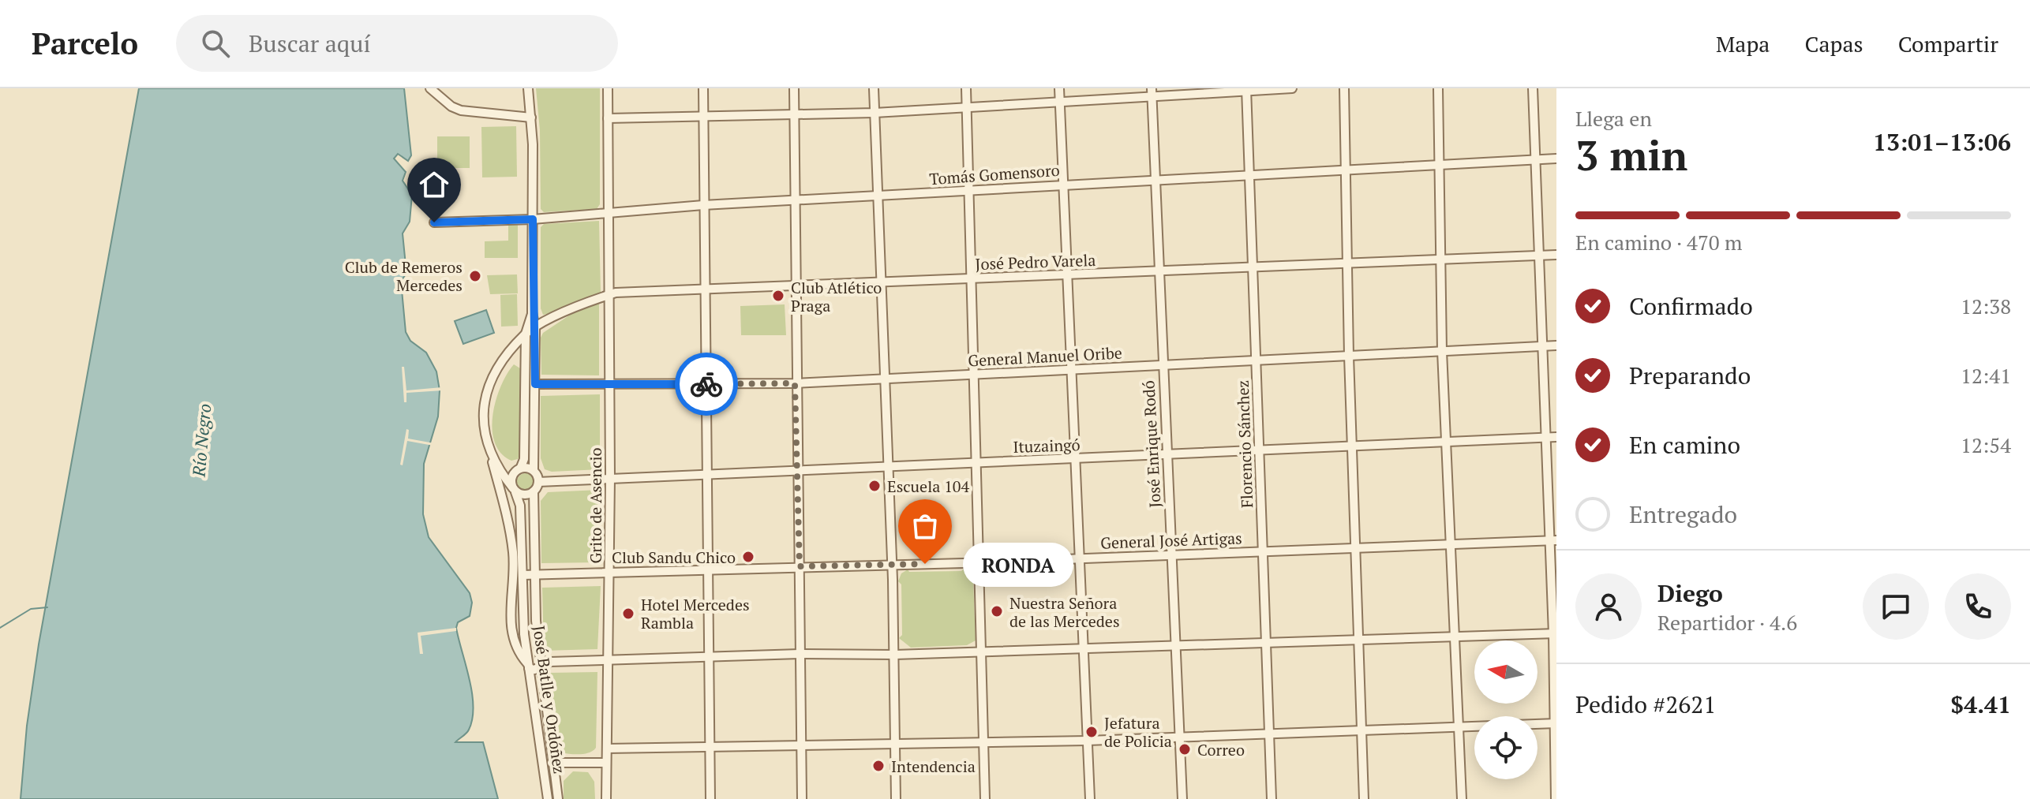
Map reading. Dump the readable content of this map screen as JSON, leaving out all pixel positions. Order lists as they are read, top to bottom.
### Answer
{
  "streets": {
    "street": [
      "Tomás Gomensoro",
      "José Pedro Varela",
      "General Manuel Oribe",
      "José Enrique Rodó",
      "Florencio Sánchez",
      "Ituzaingó",
      "Grito de Asencio",
      "General José Artigas",
      "José Batlle y Ordóñez"
    ]
  },
  "crossings": [
    ["Tomás Gomensoro", "José Enrique Rodó"],
    ["Tomás Gomensoro", "Florencio Sánchez"],
    ["Tomás Gomensoro", "Grito de Asencio"],
    ["José Pedro Varela", "José Enrique Rodó"],
    ["José Pedro Varela", "Florencio Sánchez"],
    ["José Pedro Varela", "Grito de Asencio"],
    ["General Manuel Oribe", "José Enrique Rodó"],
    ["General Manuel Oribe", "Florencio Sánchez"],
    ["General Manuel Oribe", "Grito de Asencio"],
    ["José Enrique Rodó", "Ituzaingó"],
    ["José Enrique Rodó", "General José Artigas"],
    ["Florencio Sánchez", "Ituzaingó"],
    ["Florencio Sánchez", "General José Artigas"],
    ["Ituzaingó", "Grito de Asencio"],
    ["Ituzaingó", "José Batlle y Ordóñez"],
    ["Grito de Asencio", "General José Artigas"],
    ["General José Artigas", "José Batlle y Ordóñez"]
  ],
  "water": ["Río Negro"],
  "places": [
    "Club de Remeros Mercedes",
    "Club Atlético Praga",
    "Escuela 104",
    "Club Sandu Chico",
    "RONDA",
    "Nuestra Señora de las Mercedes",
    "Hotel Mercedes Rambla",
    "Jefatura de Policia",
    "Correo",
    "Intendencia"
  ],
  "north": "left",
  "page": {
    "header": "Parcelo",
    "search": "Buscar aquí",
    "nav": ["Mapa", "Capas", "Compartir"],
    "heading": ["3 min", "Llega en", "13:01–13:06"],
    "panel": [
      "Diego",
      "Repartidor · 4.6",
      "Pedido #2621",
      "$4.41"
    ],
    "bar": "En camino · 470 m",
    "list": [
      ["Confirmado", "12:38"],
      ["Preparando", "12:41"],
      ["En camino", "12:54"],
      "Entregado"
    ],
    "bubble": "RONDA"
  }
}
